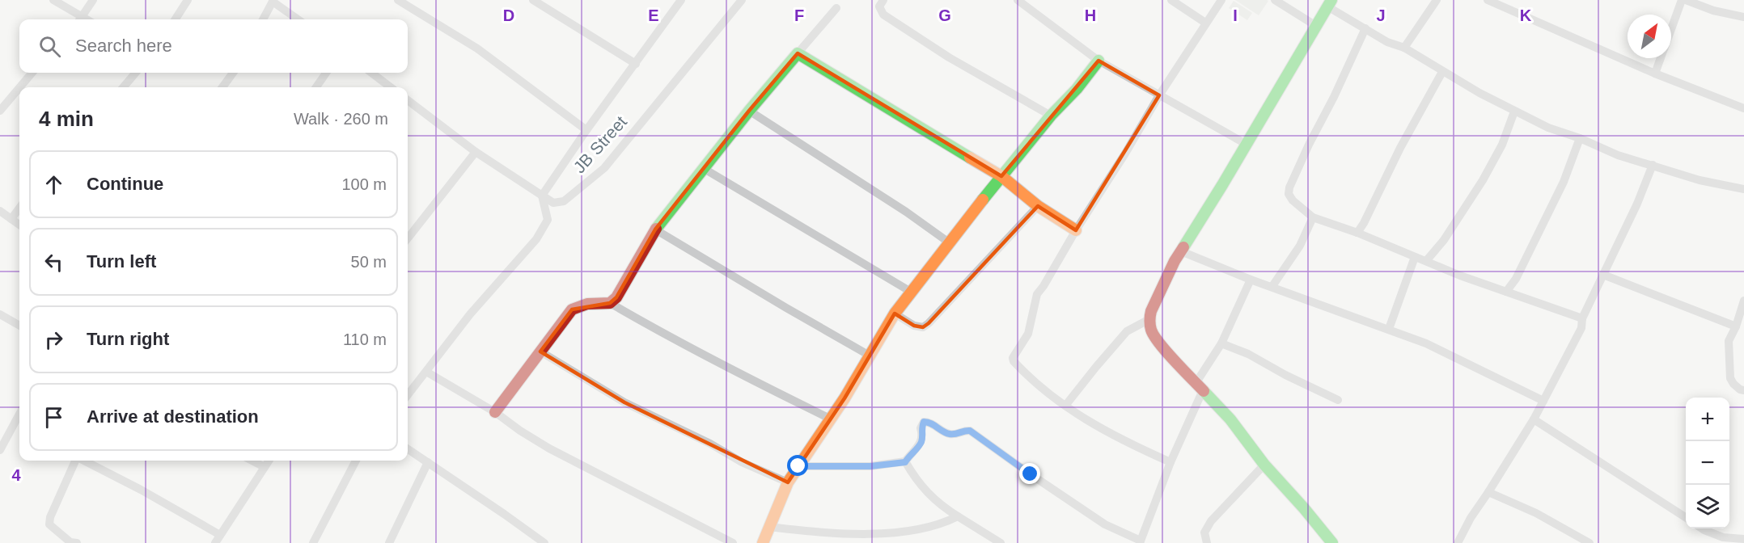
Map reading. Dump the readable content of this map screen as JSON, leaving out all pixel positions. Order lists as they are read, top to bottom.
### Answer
{
  "streets": {
    "street": ["JB Street"]
  },
  "north": "top right",
  "page": {
    "search": "Search here",
    "heading": ["4 min", "Walk · 260 m"],
    "list": [
      ["Continue", "100 m"],
      ["Turn left", "50 m"],
      ["Turn right", "110 m"],
      "Arrive at destination"
    ],
    "map_buttons": ["+", "−"]
  },
  "grid": {
    "columns": [
      "D",
      "E",
      "F",
      "G",
      "H",
      "I",
      "J",
      "K"
    ],
    "rows": ["4"]
  }
}
